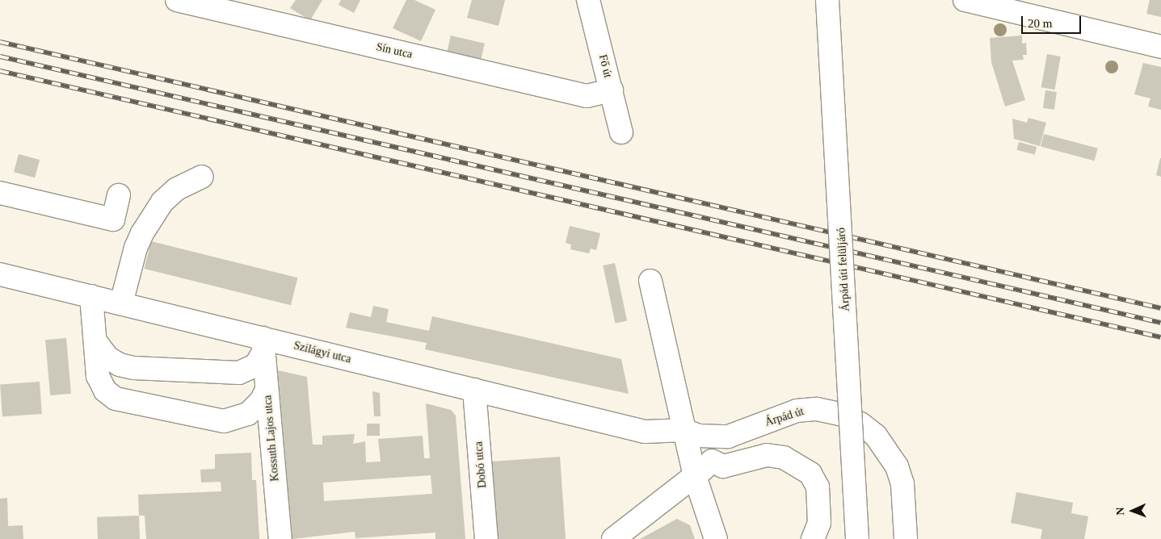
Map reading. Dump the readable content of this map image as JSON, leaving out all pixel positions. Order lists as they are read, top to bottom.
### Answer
{
  "streets": {
    "street": [
      "Sín utca",
      "Fő út",
      "Árpád úti felüljáró",
      "Szilágyi utca",
      "Árpád út",
      "Kossuth Lajos utca",
      "Dobó utca"
    ]
  },
  "crossings": [
    ["Sín utca", "Fő út"],
    ["Szilágyi utca", "Árpád út"],
    ["Szilágyi utca", "Kossuth Lajos utca"],
    ["Szilágyi utca", "Dobó utca"]
  ],
  "scale_bar": "20 m",
  "north": "left"
}
